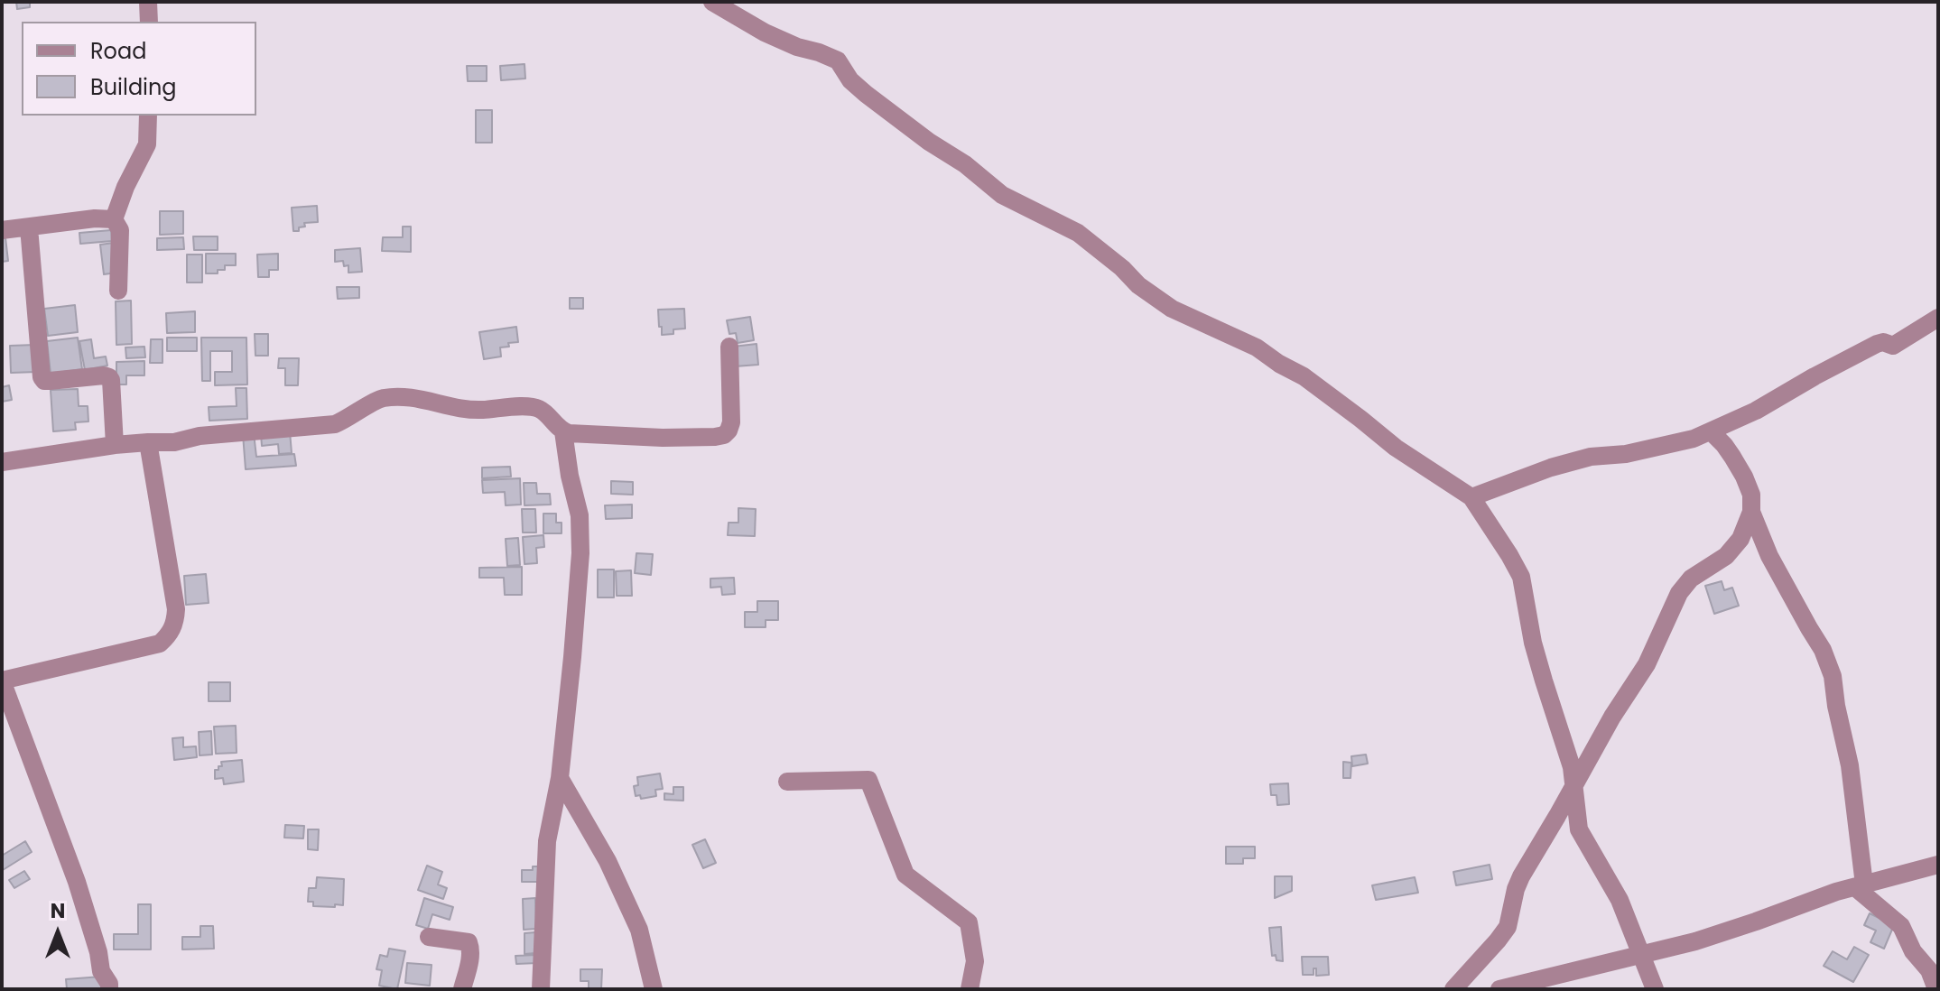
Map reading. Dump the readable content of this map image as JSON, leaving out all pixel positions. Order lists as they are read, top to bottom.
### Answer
{
  "legend": ["Road", "Building"],
  "north": "top"
}
